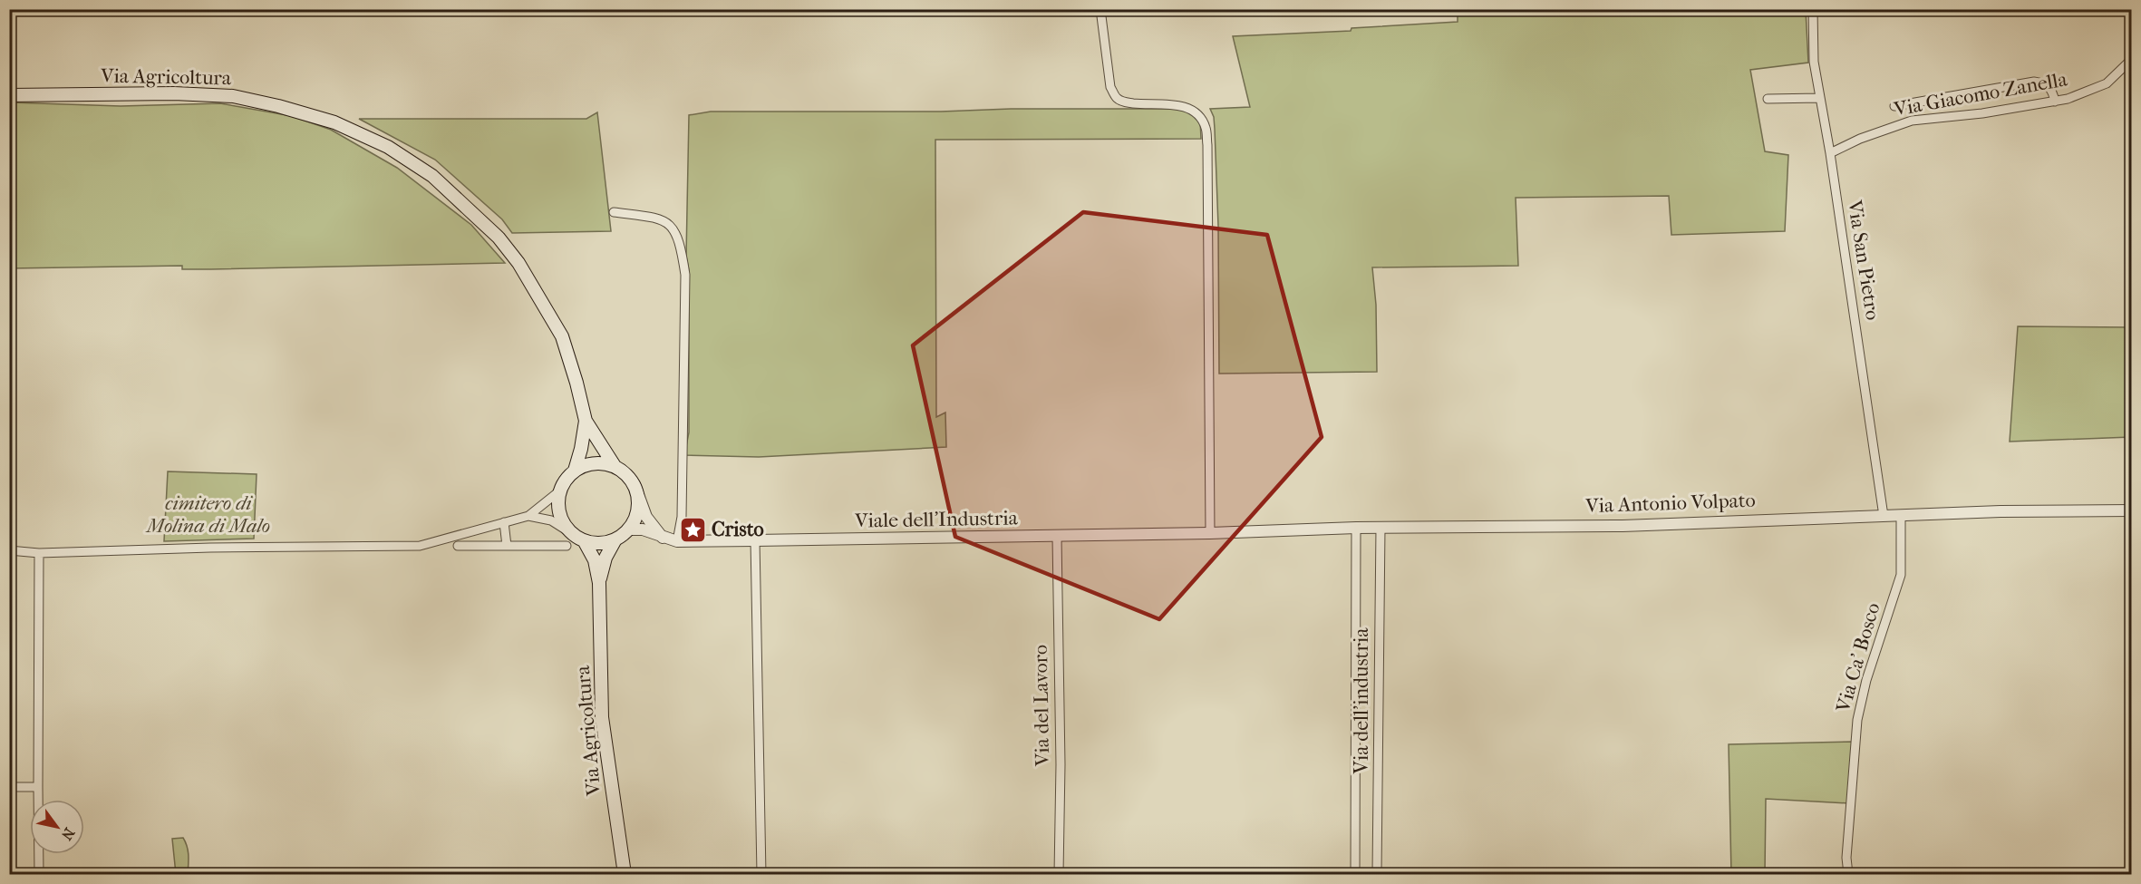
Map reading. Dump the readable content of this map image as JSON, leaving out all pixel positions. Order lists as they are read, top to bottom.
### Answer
{
  "streets": {
    "main road": ["Via Agricoltura"],
    "street": [
      "Via Giacomo Zanella",
      "Via San Pietro",
      "Via Antonio Volpato",
      "Viale dell'Industria",
      "Via Ca' Bosco",
      "Via dell'industria",
      "Via del Lavoro"
    ]
  },
  "crossings": [
    ["Via Agricoltura", "Viale dell'Industria"],
    ["Via Giacomo Zanella", "Via San Pietro"],
    ["Via San Pietro", "Via Antonio Volpato"],
    ["Via Antonio Volpato", "Viale dell'Industria"],
    ["Via Antonio Volpato", "Via Ca' Bosco"],
    ["Via Antonio Volpato", "Via dell'industria"],
    ["Viale dell'Industria", "Via del Lavoro"]
  ],
  "parks": ["cimitero di Molina di Malo"],
  "places": {
    "place": ["Cristo"]
  },
  "north": "bottom right"
}
